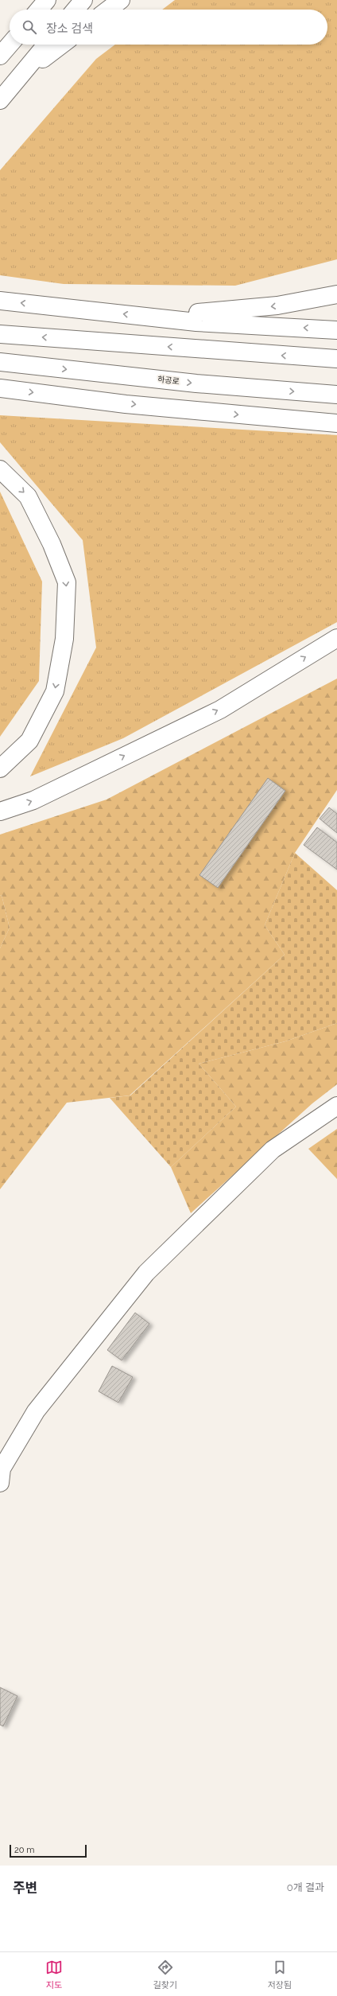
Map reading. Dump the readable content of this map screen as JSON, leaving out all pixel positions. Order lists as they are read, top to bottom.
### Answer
{
  "streets": {
    "main road": ["하공로"]
  },
  "scale_bar": "20 m",
  "page": {
    "search": "장소 검색",
    "scale": "20 m",
    "heading": ["주변", "0개 결과"],
    "nav": ["지도", "길찾기", "저장됨"]
  }
}
